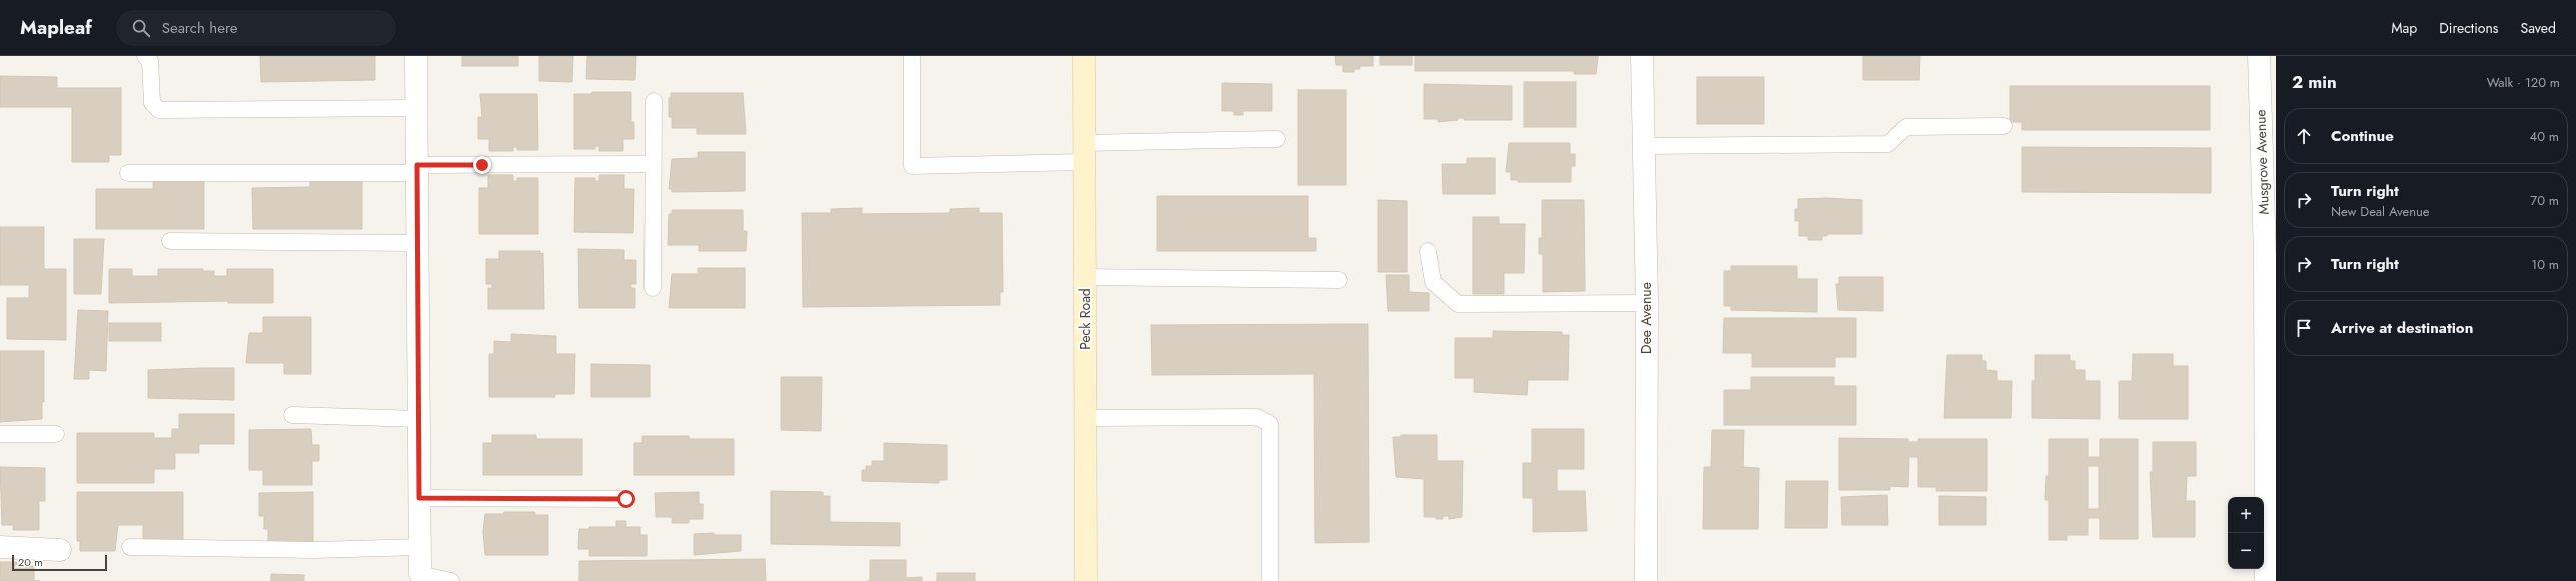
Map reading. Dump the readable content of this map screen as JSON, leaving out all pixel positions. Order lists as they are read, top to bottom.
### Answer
{
  "streets": {
    "main road": ["Peck Road"],
    "street": ["Musgrove Avenue", "Dee Avenue"]
  },
  "scale_bar": "20 m",
  "page": {
    "header": "Mapleaf",
    "search": "Search here",
    "nav": ["Map", "Directions", "Saved"],
    "heading": ["2 min", "Walk · 120 m"],
    "list": [
      ["Continue", "40 m"],
      ["Turn right", "New Deal Avenue", "70 m"],
      ["Turn right", "10 m"],
      "Arrive at destination"
    ],
    "map_buttons": ["+", "−"],
    "scale": "20 m"
  }
}
